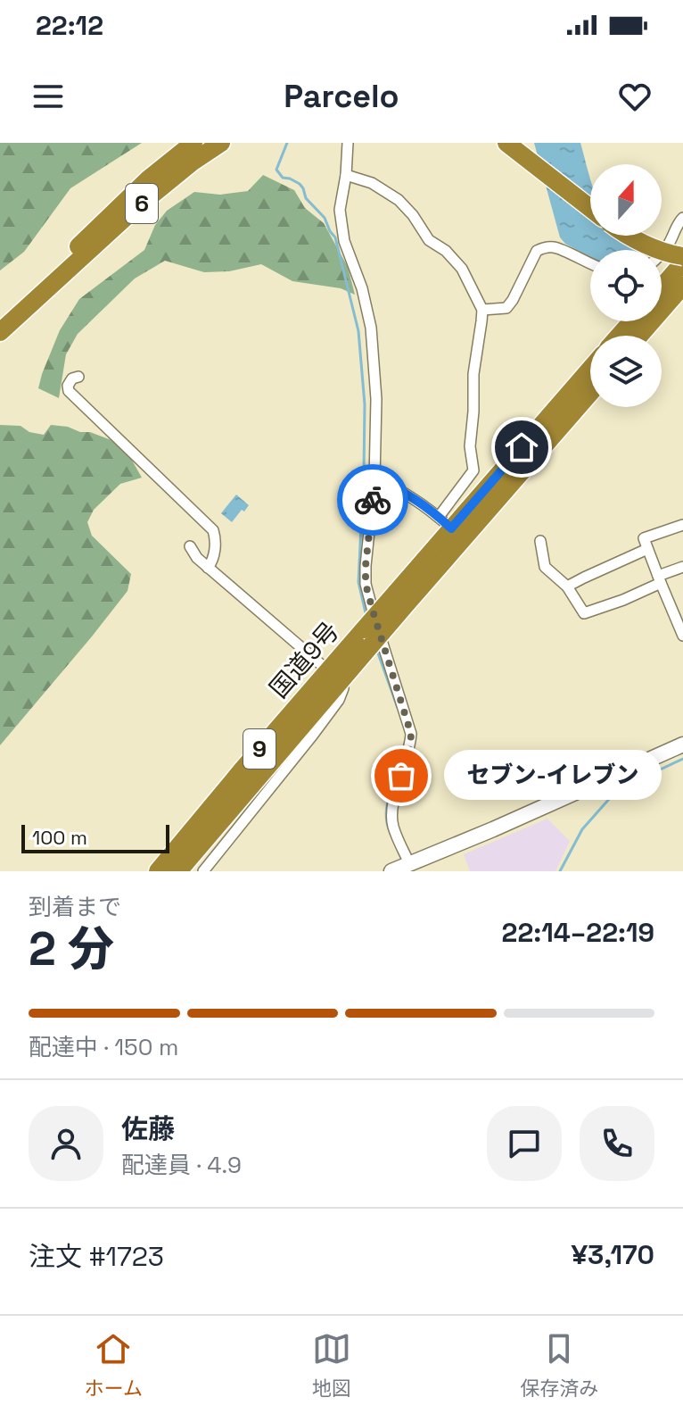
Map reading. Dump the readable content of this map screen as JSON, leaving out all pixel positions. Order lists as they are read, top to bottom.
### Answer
{
  "streets": {
    "highway": ["6", "国道9号", "9"]
  },
  "places": ["セブン-イレブン"],
  "scale_bar": "100 m",
  "north": "top",
  "page": {
    "status": "22:12",
    "header": "Parcelo",
    "bubble": "セブン-イレブン",
    "scale": "100 m",
    "heading": ["2 分", "到着まで", "22:14–22:19"],
    "panel": [
      "佐藤",
      "配達員 · 4.9",
      "注文 #1723",
      "¥3,170"
    ],
    "bar": "配達中 · 150 m",
    "tabs": ["ホーム", "地図", "保存済み"]
  }
}
